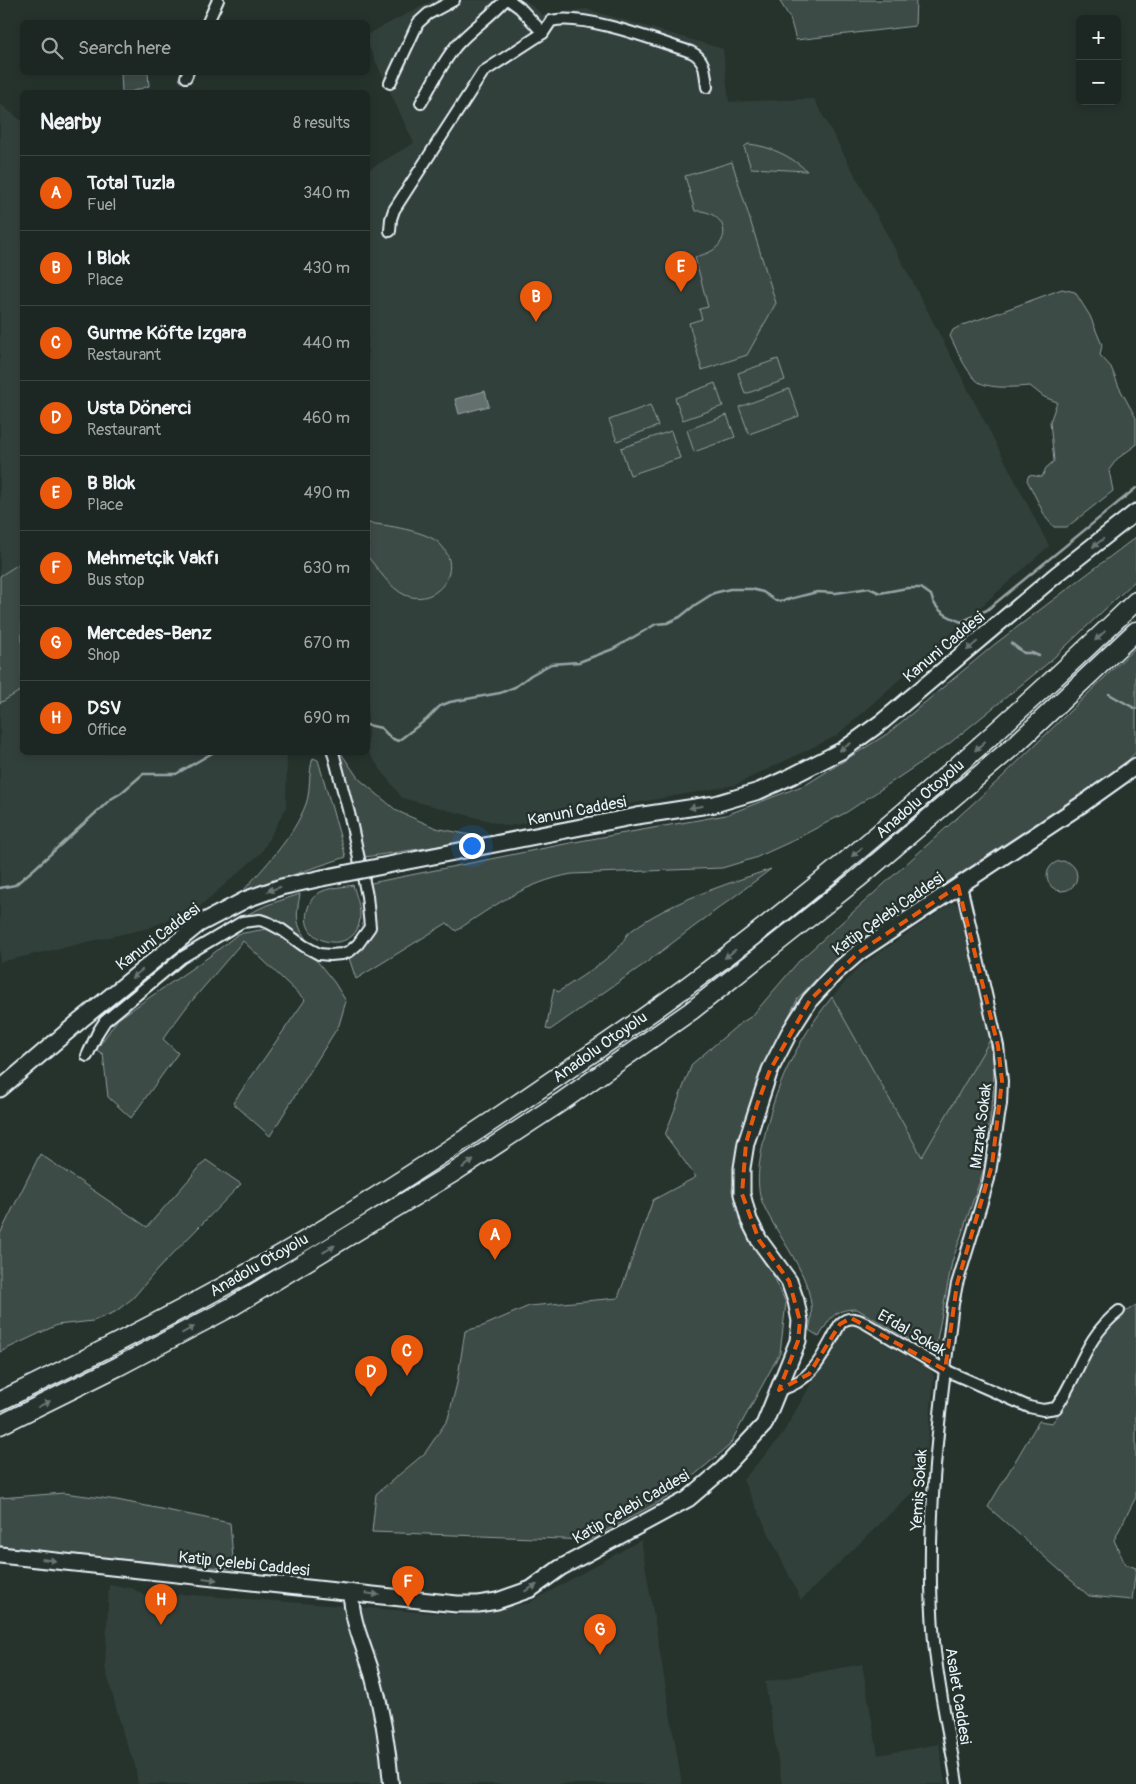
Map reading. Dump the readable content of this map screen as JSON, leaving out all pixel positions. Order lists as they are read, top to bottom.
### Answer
{
  "streets": {
    "highway": ["Anadolu Otoyolu"],
    "main road": ["Kanuni Caddesi", "Katip Çelebi Caddesi"],
    "street": [
      "Mızrak Sokak",
      "Efdal Sokak",
      "Yemiş Sokak",
      "Asalet Caddesi"
    ]
  },
  "crossings": [
    ["Katip Çelebi Caddesi", "Mızrak Sokak"],
    ["Katip Çelebi Caddesi", "Efdal Sokak"],
    ["Mızrak Sokak", "Efdal Sokak"],
    ["Mızrak Sokak", "Yemiş Sokak"],
    ["Efdal Sokak", "Yemiş Sokak"],
    ["Yemiş Sokak", "Asalet Caddesi"]
  ],
  "one_way": ["Kanuni Caddesi", "Katip Çelebi Caddesi"],
  "page": {
    "map_buttons": ["+", "−"],
    "search": "Search here",
    "heading": ["Nearby", "8 results"],
    "list": [
      {
        "mark": "A",
        "name": "Total Tuzla",
        "note": "Fuel",
        "value": "340 m"
      },
      {
        "mark": "B",
        "name": "I Blok",
        "note": "Place",
        "value": "430 m"
      },
      {
        "mark": "C",
        "name": "Gurme Köfte Izgara",
        "note": "Restaurant",
        "value": "440 m"
      },
      {
        "mark": "D",
        "name": "Usta Dönerci",
        "note": "Restaurant",
        "value": "460 m"
      },
      {
        "mark": "E",
        "name": "B Blok",
        "note": "Place",
        "value": "490 m"
      },
      {
        "mark": "F",
        "name": "Mehmetçik Vakfı",
        "note": "Bus stop",
        "value": "630 m"
      },
      {
        "mark": "G",
        "name": "Mercedes-Benz",
        "note": "Shop",
        "value": "670 m"
      },
      {
        "mark": "H",
        "name": "DSV",
        "note": "Office",
        "value": "690 m"
      }
    ],
    "pins": [
      "E",
      "B",
      "A",
      "C",
      "D",
      "F",
      "H",
      "G"
    ]
  }
}
